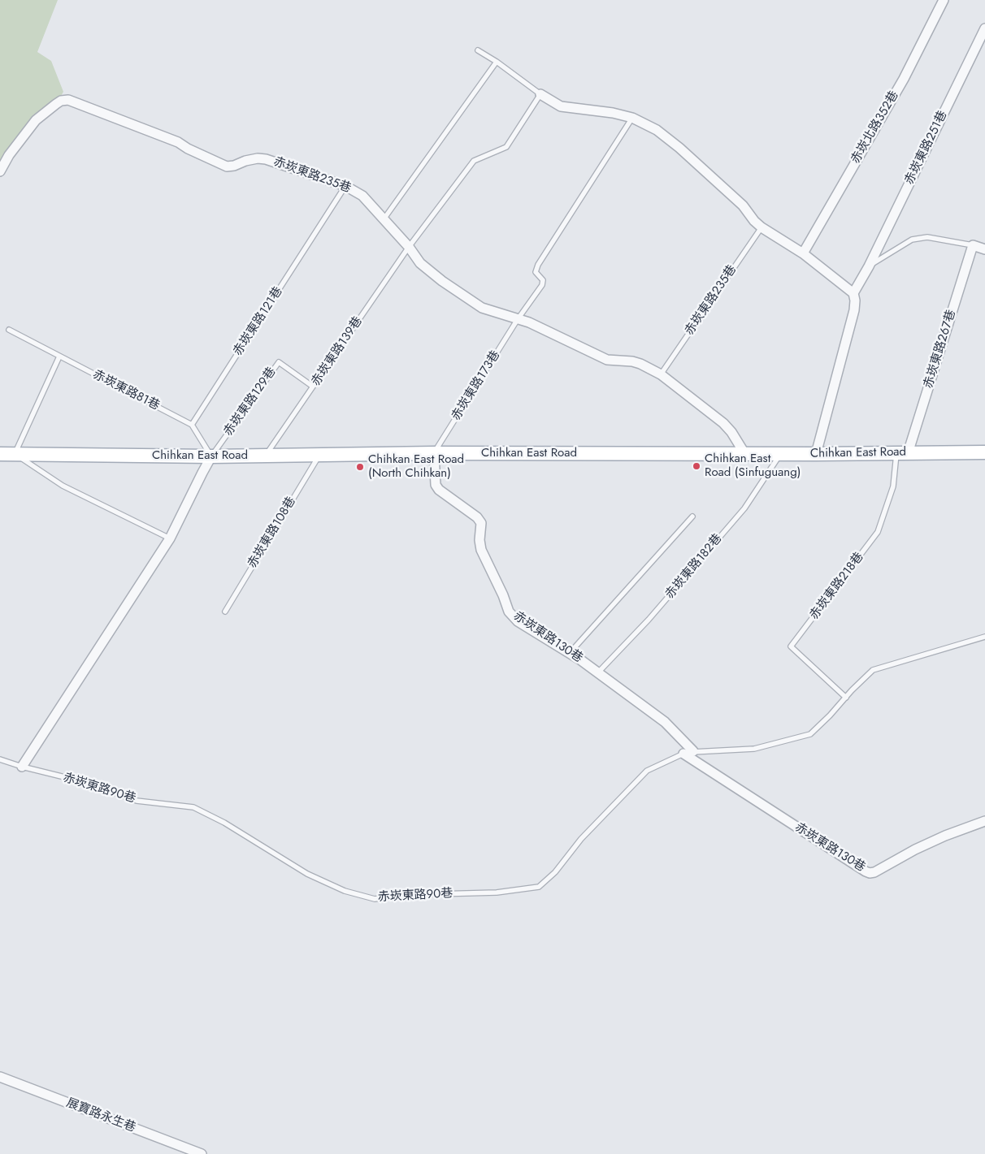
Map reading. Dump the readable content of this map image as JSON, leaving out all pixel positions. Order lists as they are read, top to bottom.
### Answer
{
  "streets": {
    "main road": ["Chihkan East Road"],
    "street": [
      "赤崁北路352巷",
      "赤崁東路251巷",
      "赤崁東路235巷",
      "赤崁東路267巷",
      "赤崁東路130巷",
      "展寶路永生巷"
    ],
    "lane": [
      "赤崁東路121巷",
      "赤崁東路139巷",
      "赤崁東路173巷",
      "赤崁東路81巷",
      "赤崁東路129巷",
      "赤崁東路108巷",
      "赤崁東路182巷",
      "赤崁東路218巷",
      "赤崁東路90巷"
    ]
  },
  "crossings": [
    ["赤崁東路251巷", "赤崁東路267巷"],
    ["赤崁東路251巷", "Chihkan East Road"],
    ["赤崁東路235巷", "赤崁東路121巷"],
    ["赤崁東路235巷", "赤崁東路139巷"],
    ["赤崁東路235巷", "赤崁東路173巷"],
    ["赤崁東路235巷", "Chihkan East Road"],
    ["赤崁東路121巷", "赤崁東路81巷"],
    ["赤崁東路267巷", "Chihkan East Road"],
    ["赤崁東路267巷", "赤崁東路218巷"],
    ["赤崁東路139巷", "赤崁東路129巷"],
    ["赤崁東路139巷", "Chihkan East Road"],
    ["赤崁東路173巷", "Chihkan East Road"],
    ["赤崁東路173巷", "赤崁東路130巷"],
    ["赤崁東路129巷", "Chihkan East Road"],
    ["Chihkan East Road", "赤崁東路108巷"],
    ["Chihkan East Road", "赤崁東路182巷"],
    ["Chihkan East Road", "赤崁東路218巷"],
    ["Chihkan East Road", "赤崁東路130巷"],
    ["赤崁東路182巷", "赤崁東路130巷"],
    ["赤崁東路130巷", "赤崁東路90巷"]
  ],
  "places": ["Chihkan East Road (Sinfuguang)", "Chihkan East Road (North Chihkan)"]
}
